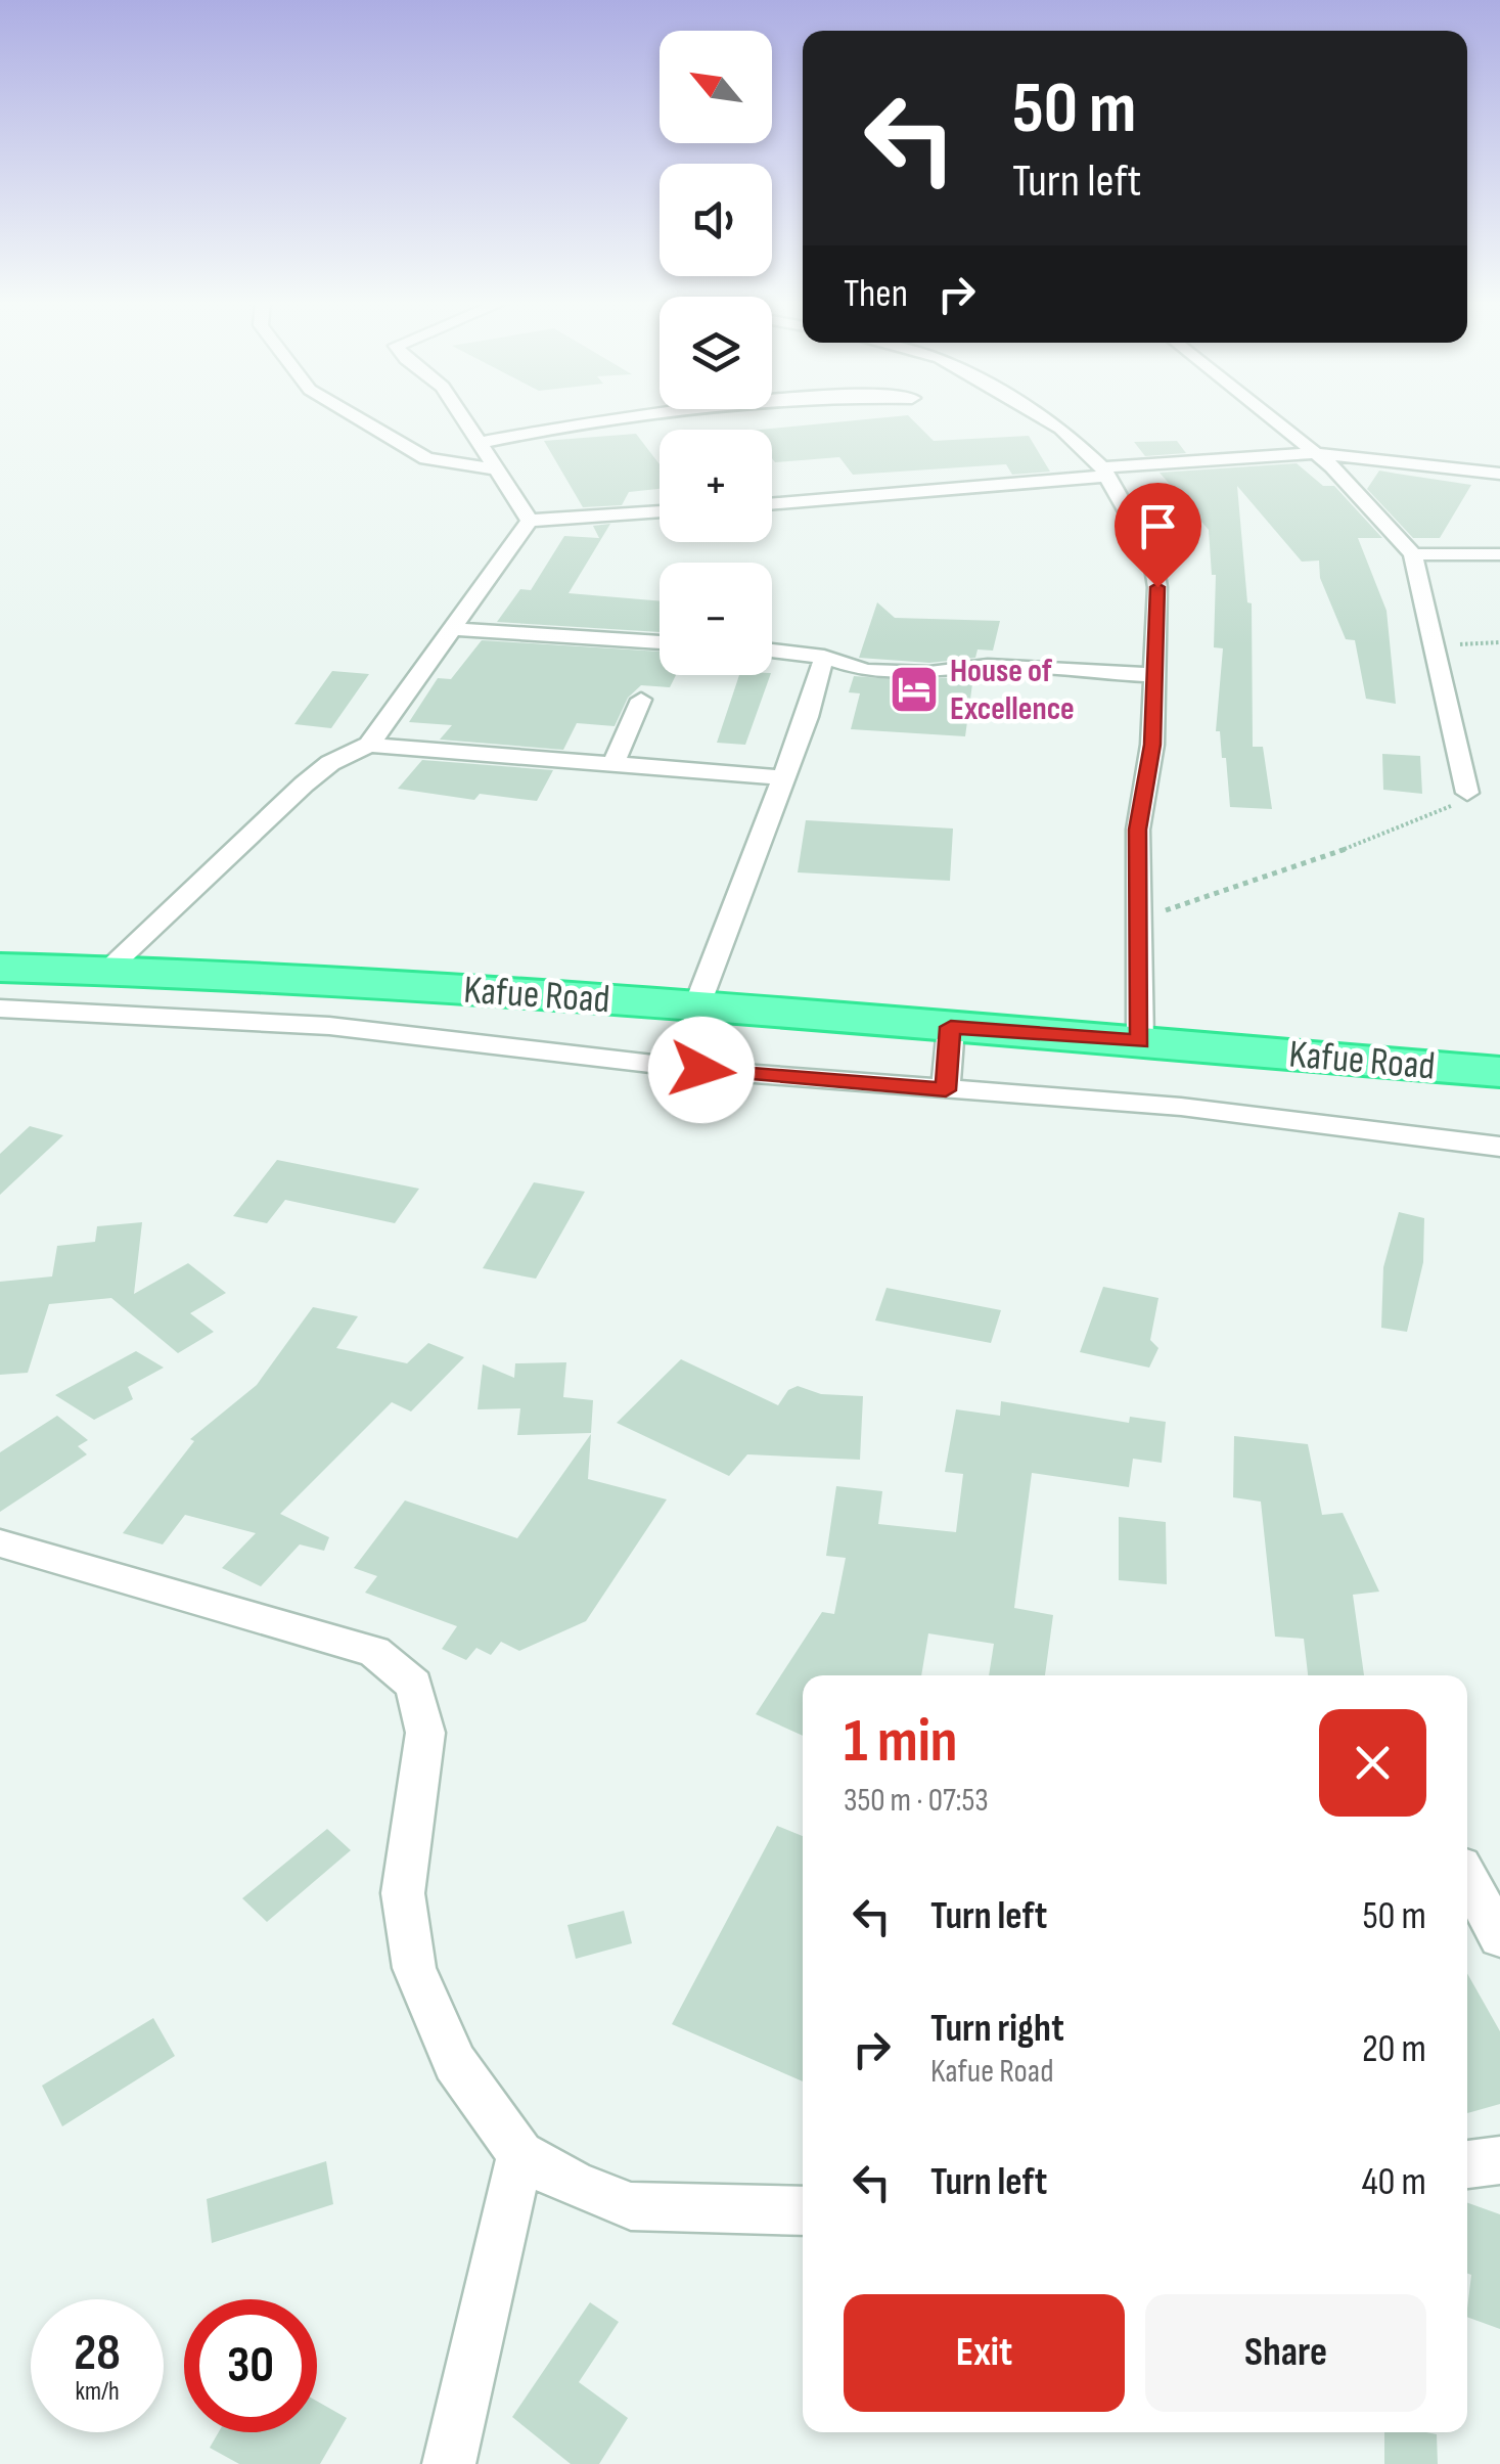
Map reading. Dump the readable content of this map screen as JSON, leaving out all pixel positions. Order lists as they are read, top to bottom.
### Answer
{
  "streets": {
    "highway": ["Kafue Road"]
  },
  "places": {
    "hotel": ["House of Excellence"]
  },
  "north": "top left",
  "page": {
    "map_buttons": ["+", "−"],
    "turn": ["50 m", "Turn left"],
    "then": "Then",
    "heading": ["1 min", "350 m · 07:53"],
    "list": [
      {
        "name": "Turn left",
        "value": "50 m"
      },
      {
        "name": "Turn right",
        "note": "Kafue Road",
        "value": "20 m"
      },
      {
        "name": "Turn left",
        "value": "40 m"
      }
    ],
    "buttons": ["Exit", "Share"],
    "speed": "28 km/h",
    "limit": "30"
  }
}
